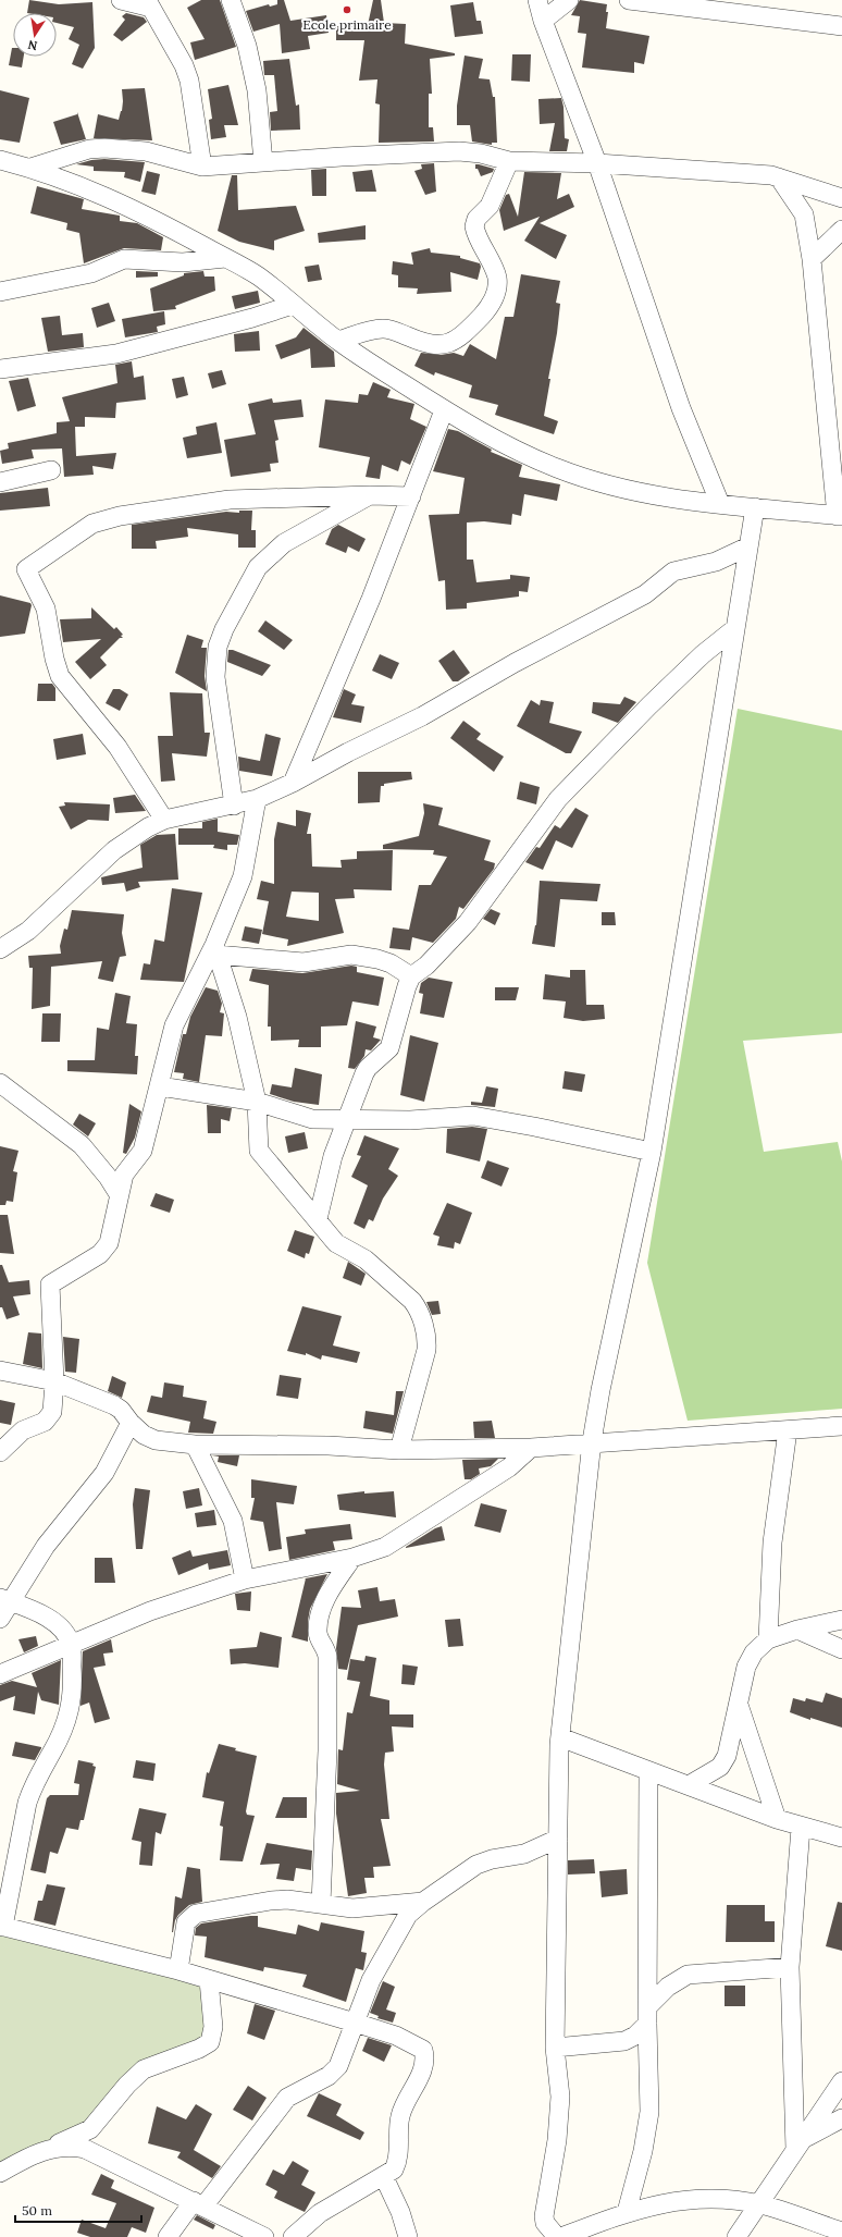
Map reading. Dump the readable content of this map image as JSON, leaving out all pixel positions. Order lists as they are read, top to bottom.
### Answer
{
  "places": ["Ecole primaire"],
  "scale_bar": "50 m",
  "north": "bottom"
}
